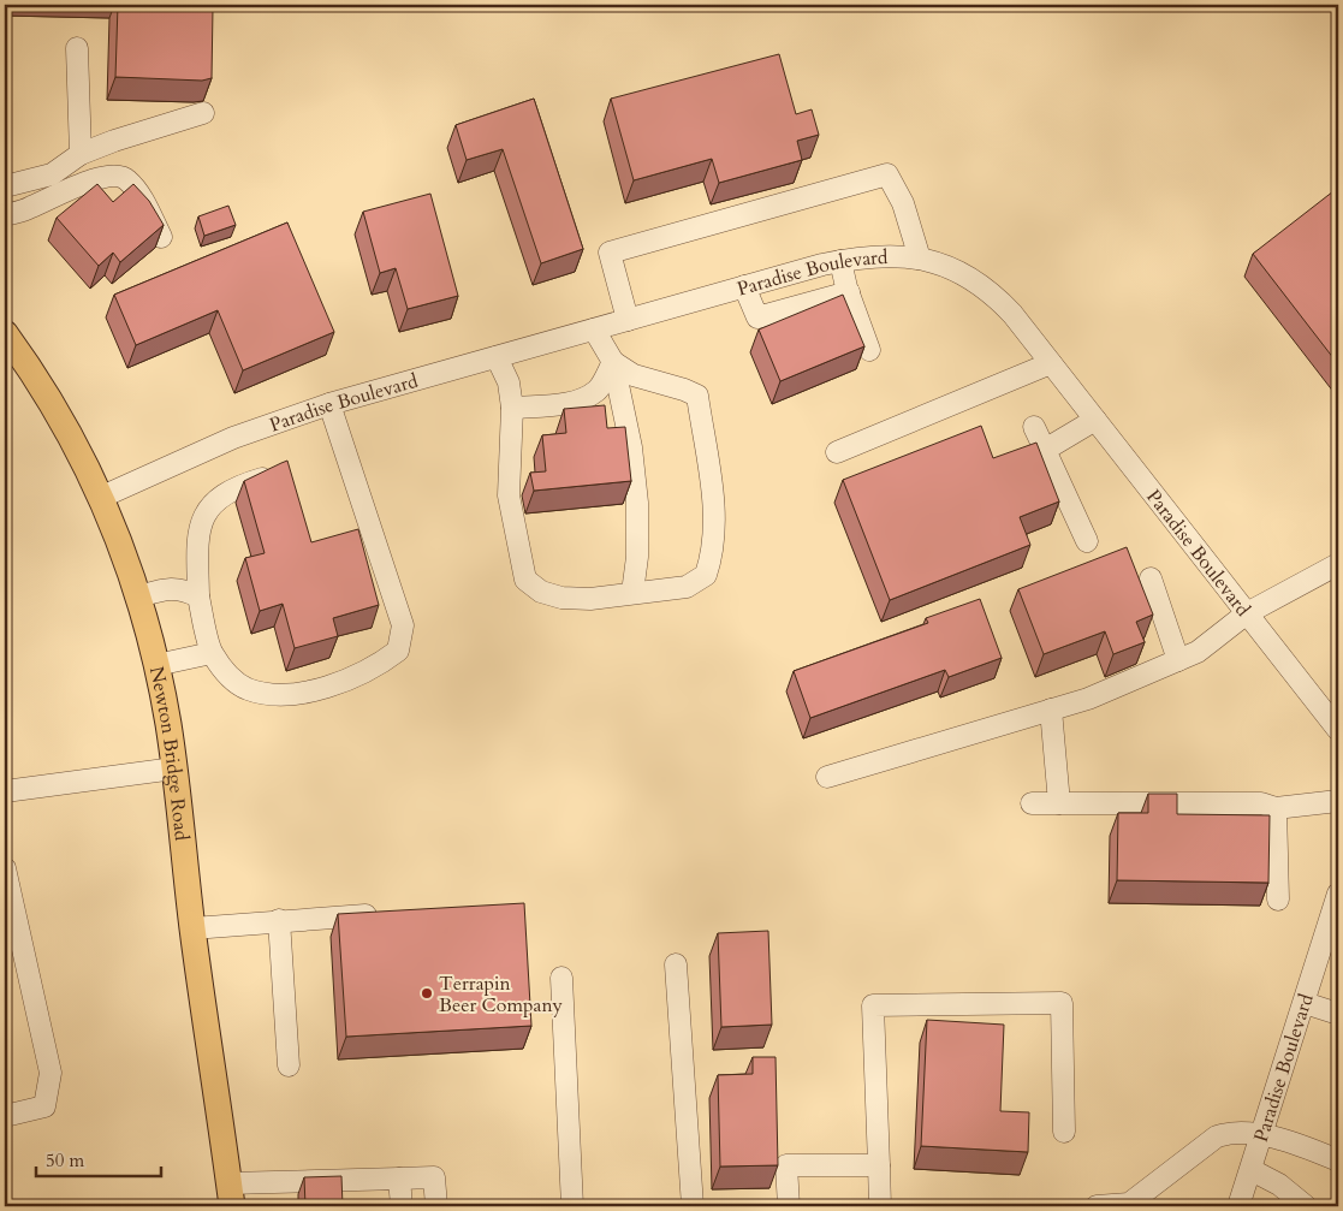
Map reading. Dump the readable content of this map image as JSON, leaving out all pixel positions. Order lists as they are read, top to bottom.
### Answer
{
  "streets": {
    "main road": ["Newton Bridge Road"],
    "street": ["Paradise Boulevard"]
  },
  "crossings": [
    ["Paradise Boulevard", "Newton Bridge Road"]
  ],
  "places": ["Terrapin Beer Company"],
  "scale_bar": "50 m"
}
